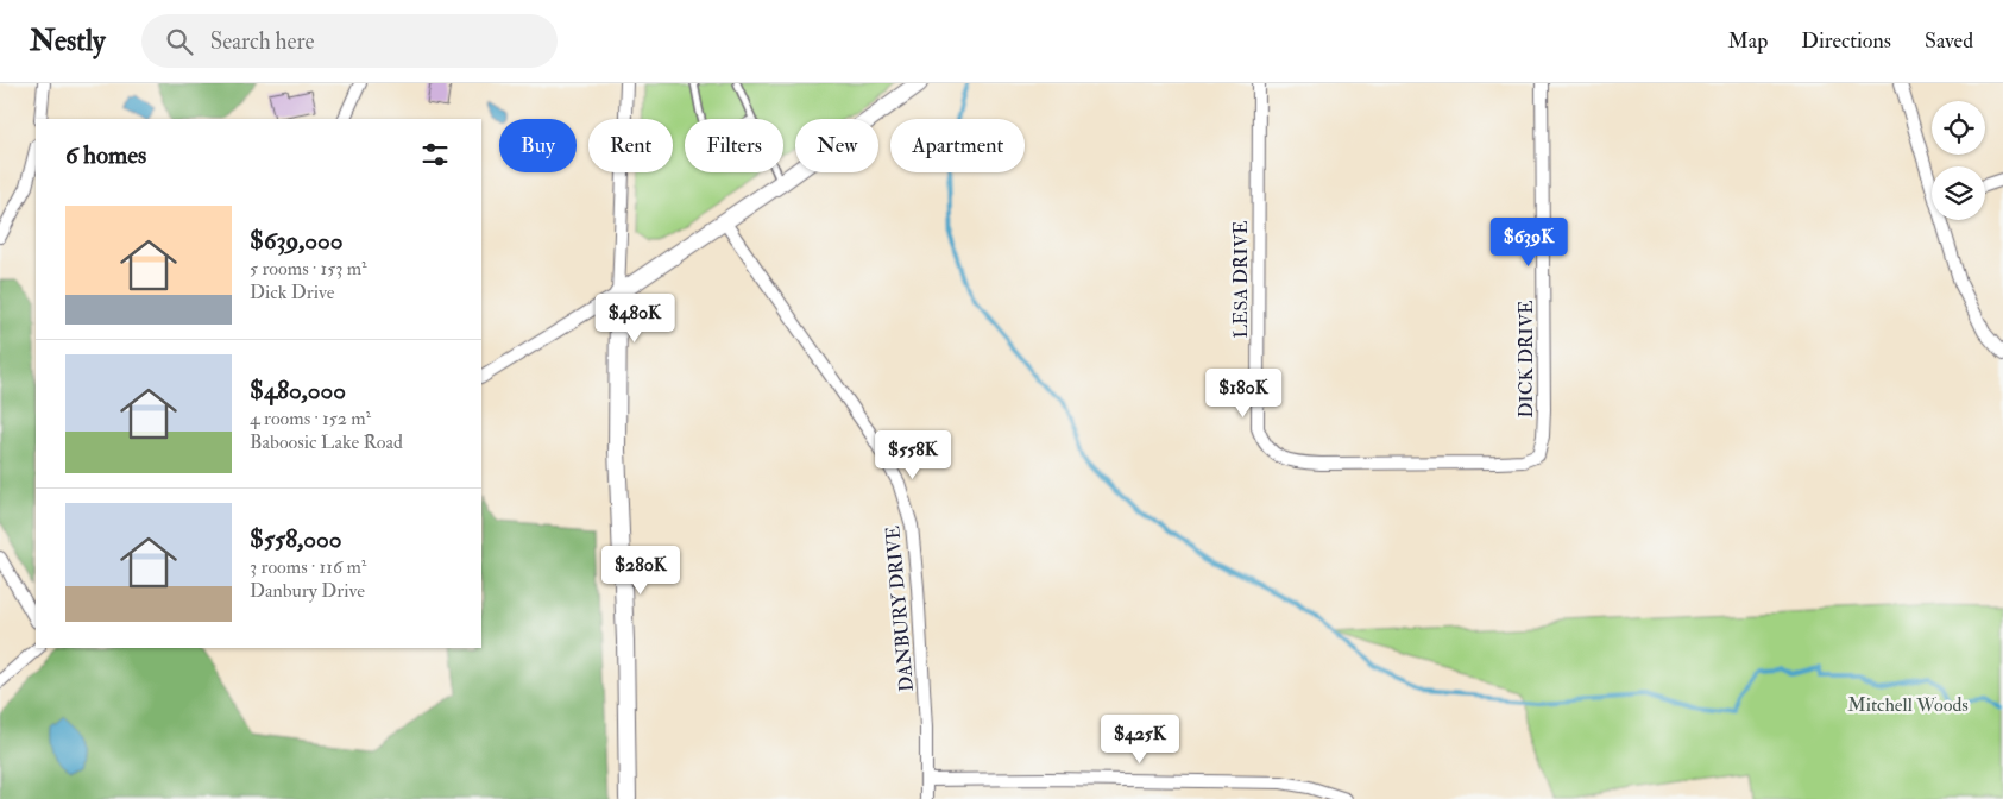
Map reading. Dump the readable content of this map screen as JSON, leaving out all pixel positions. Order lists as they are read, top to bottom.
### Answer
{
  "streets": {
    "street": ["LESA DRIVE", "DICK DRIVE", "DANBURY DRIVE"]
  },
  "crossings": [
    ["LESA DRIVE", "DICK DRIVE"]
  ],
  "parks": ["Mitchell Woods"],
  "page": {
    "header": "Nestly",
    "search": "Search here",
    "nav": ["Map", "Directions", "Saved"],
    "chip": [
      "Buy",
      "Rent",
      "Filters",
      "New",
      "Apartment"
    ],
    "heading": "6 homes",
    "list": [
      {
        "name": "$639,000",
        "note": "5 rooms · 153 m² · Dick Drive"
      },
      {
        "name": "$480,000",
        "note": "4 rooms · 152 m² · Baboosic Lake Road"
      },
      {
        "name": "$558,000",
        "note": "3 rooms · 116 m² · Danbury Drive"
      }
    ],
    "price": [
      "$639K",
      "$480K",
      "$180K",
      "$558K",
      "$280K",
      "$425K"
    ]
  }
}
